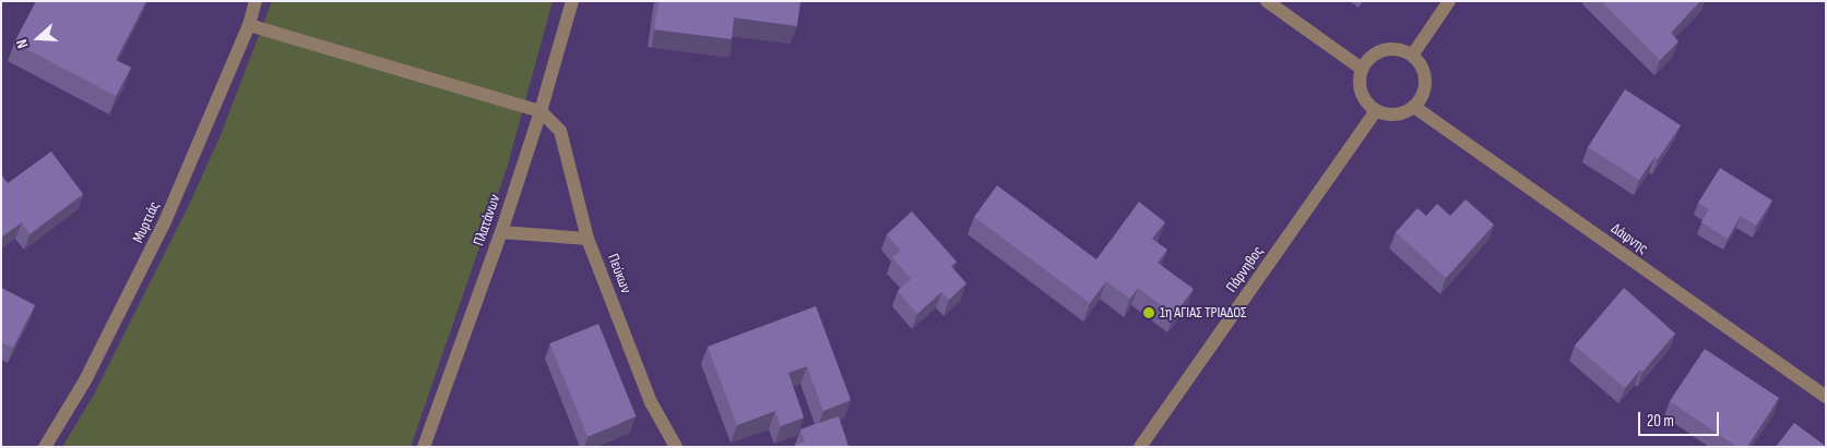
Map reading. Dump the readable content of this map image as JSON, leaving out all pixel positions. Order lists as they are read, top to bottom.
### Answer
{
  "streets": {
    "street": [
      "Πλατάνων",
      "Μυρτιάς",
      "Δάφνης",
      "Πάρνηθος",
      "Πεύκων"
    ]
  },
  "crossings": [
    ["Πλατάνων", "Πεύκων"],
    ["Δάφνης", "Πάρνηθος"]
  ],
  "places": ["1η ΑΓΙΑΣ ΤΡΙΑΔΟΣ"],
  "scale_bar": "20 m",
  "north": "left"
}
